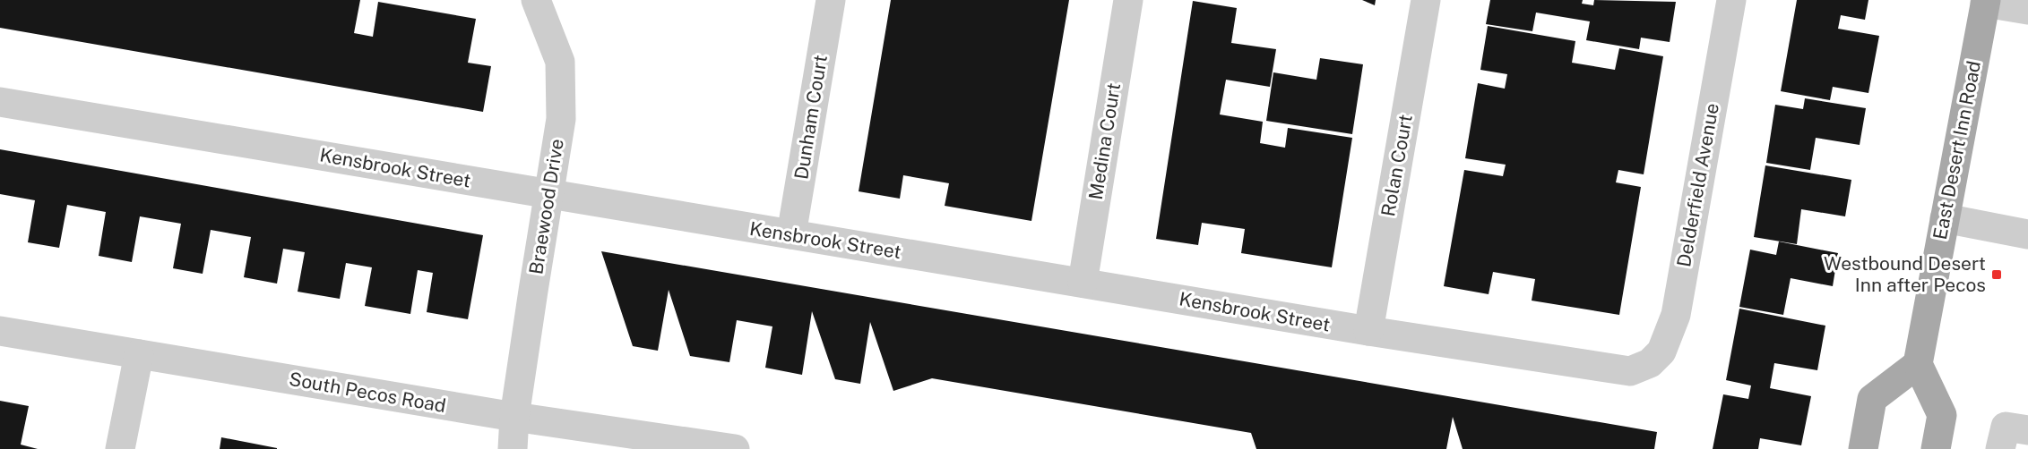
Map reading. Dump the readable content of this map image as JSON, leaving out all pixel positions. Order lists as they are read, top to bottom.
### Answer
{
  "streets": {
    "main road": ["East Desert Inn Road"],
    "street": [
      "Dunham Court",
      "Medina Court",
      "Rolan Court",
      "Kensbrook Street",
      "Delderfield Avenue",
      "Braewood Drive",
      "South Pecos Road"
    ]
  },
  "crossings": [
    ["Dunham Court", "Kensbrook Street"],
    ["Medina Court", "Kensbrook Street"],
    ["Rolan Court", "Kensbrook Street"],
    ["Kensbrook Street", "Delderfield Avenue"],
    ["Kensbrook Street", "Braewood Drive"],
    ["Braewood Drive", "South Pecos Road"]
  ],
  "places": {
    "transit": ["Westbound Desert Inn after Pecos"]
  }
}
